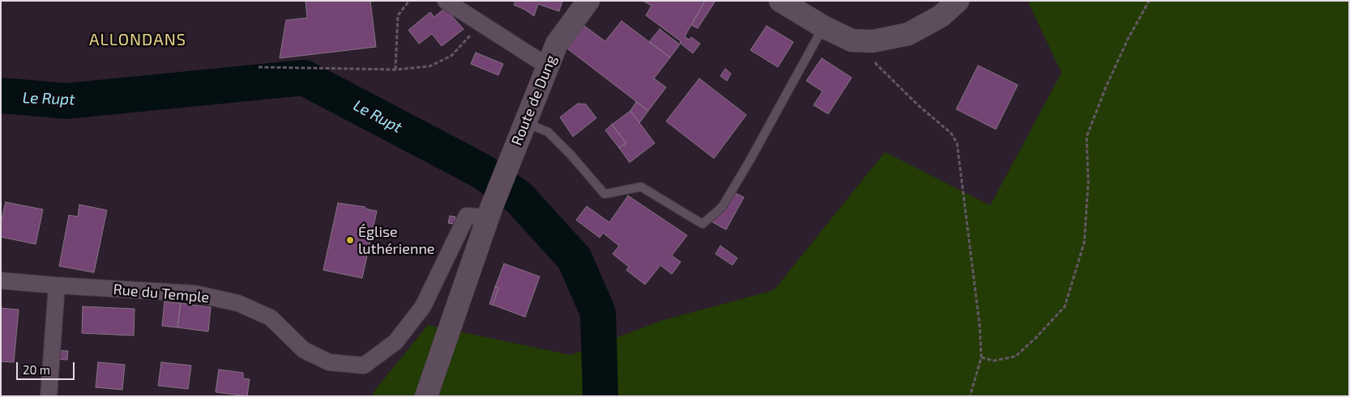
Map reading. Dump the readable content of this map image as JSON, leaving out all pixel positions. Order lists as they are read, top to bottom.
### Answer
{
  "streets": {
    "main road": ["Route de Dung"],
    "street": ["Rue du Temple"]
  },
  "crossings": [
    ["Route de Dung", "Rue du Temple"]
  ],
  "districts": ["ALLONDANS"],
  "water": ["Le Rupt"],
  "places": ["Église luthérienne"],
  "scale_bar": "20 m"
}
